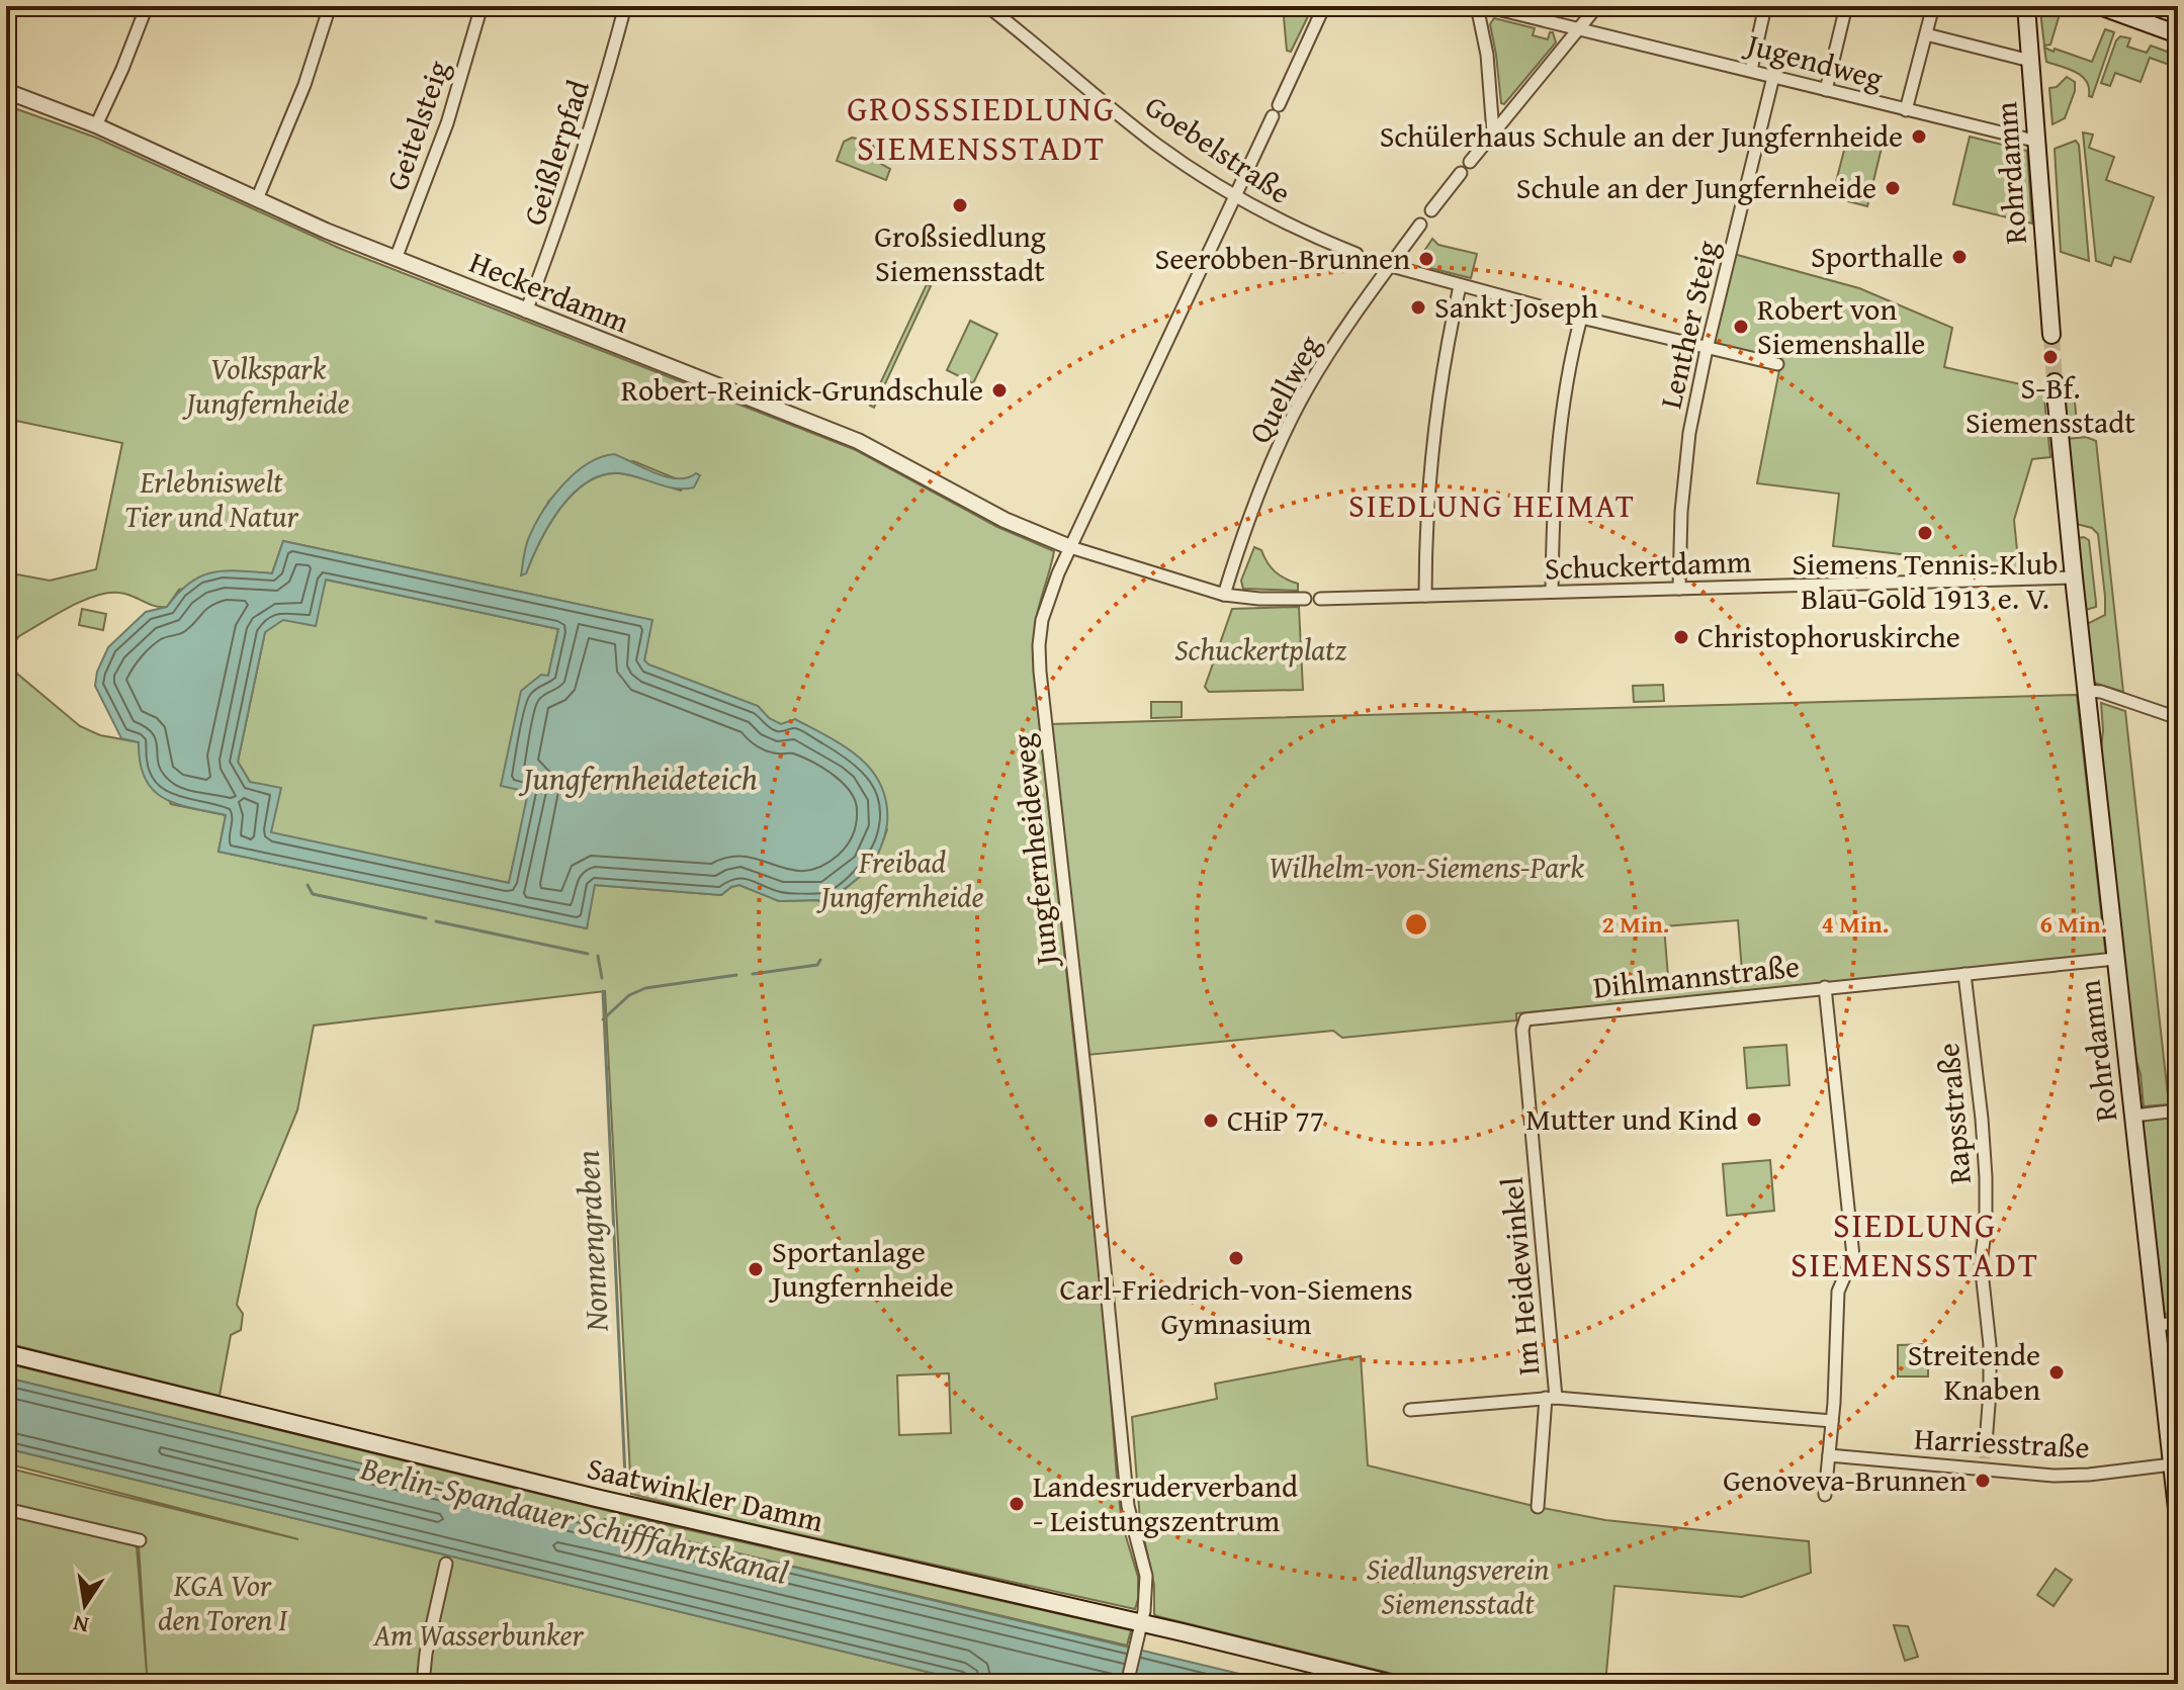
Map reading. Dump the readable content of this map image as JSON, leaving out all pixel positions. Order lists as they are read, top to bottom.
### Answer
{
  "streets": {
    "main road": ["Rohrdamm", "Saatwinkler Damm"],
    "street": [
      "Jugendweg",
      "Geitelsteig",
      "Goebelstraße",
      "Geißlerpfad",
      "Heckerdamm",
      "Lenther Steig",
      "Quellweg",
      "Schuckertdamm",
      "Jungfernheideweg",
      "Dihlmannstraße",
      "Rapsstraße",
      "Im Heidewinkel",
      "Harriesstraße"
    ]
  },
  "crossings": [
    ["Jugendweg", "Rohrdamm"],
    ["Jugendweg", "Lenther Steig"],
    ["Geitelsteig", "Heckerdamm"],
    ["Goebelstraße", "Jungfernheideweg"],
    ["Geißlerpfad", "Heckerdamm"],
    ["Rohrdamm", "Schuckertdamm"],
    ["Rohrdamm", "Dihlmannstraße"],
    ["Rohrdamm", "Harriesstraße"],
    ["Heckerdamm", "Jungfernheideweg"],
    ["Lenther Steig", "Schuckertdamm"],
    ["Jungfernheideweg", "Saatwinkler Damm"],
    ["Dihlmannstraße", "Rapsstraße"],
    ["Dihlmannstraße", "Im Heidewinkel"]
  ],
  "districts": ["GROSSSIEDLUNG SIEMENSSTADT", "SIEDLUNG HEIMAT", "SIEDLUNG SIEMENSSTADT"],
  "water": ["Jungfernheideteich", "Nonnengraben", "Berlin-Spandauer Schifffahrtskanal"],
  "parks": [
    "Volkspark Jungfernheide",
    "Erlebniswelt Tier und Natur",
    "Schuckertplatz",
    "Freibad Jungfernheide",
    "Wilhelm-von-Siemens-Park",
    "Siedlungsverein Siemensstadt",
    "KGA Vor den Toren I",
    "Am Wasserbunker"
  ],
  "places": [
    "Schülerhaus Schule an der Jungfernheide",
    "Schule an der Jungfernheide",
    "Großsiedlung Siemensstadt",
    "Sporthalle",
    "Seerobben-Brunnen",
    "Sankt Joseph",
    "Robert von Siemenshalle",
    "S-Bf. Siemensstadt",
    "Robert-Reinick-Grundschule",
    "Siemens Tennis-Klub Blau-Gold 1913 e. V.",
    "Christophoruskirche",
    "Mutter und Kind",
    "CHiP 77",
    "Carl-Friedrich-von-Siemens Gymnasium",
    "Sportanlage Jungfernheide",
    "Streitende Knaben",
    "Genoveva-Brunnen",
    "Landesruderverband - Leistungszentrum"
  ],
  "north": "bottom",
  "rings": ["2 Min.", "4 Min.", "6 Min."]
}
